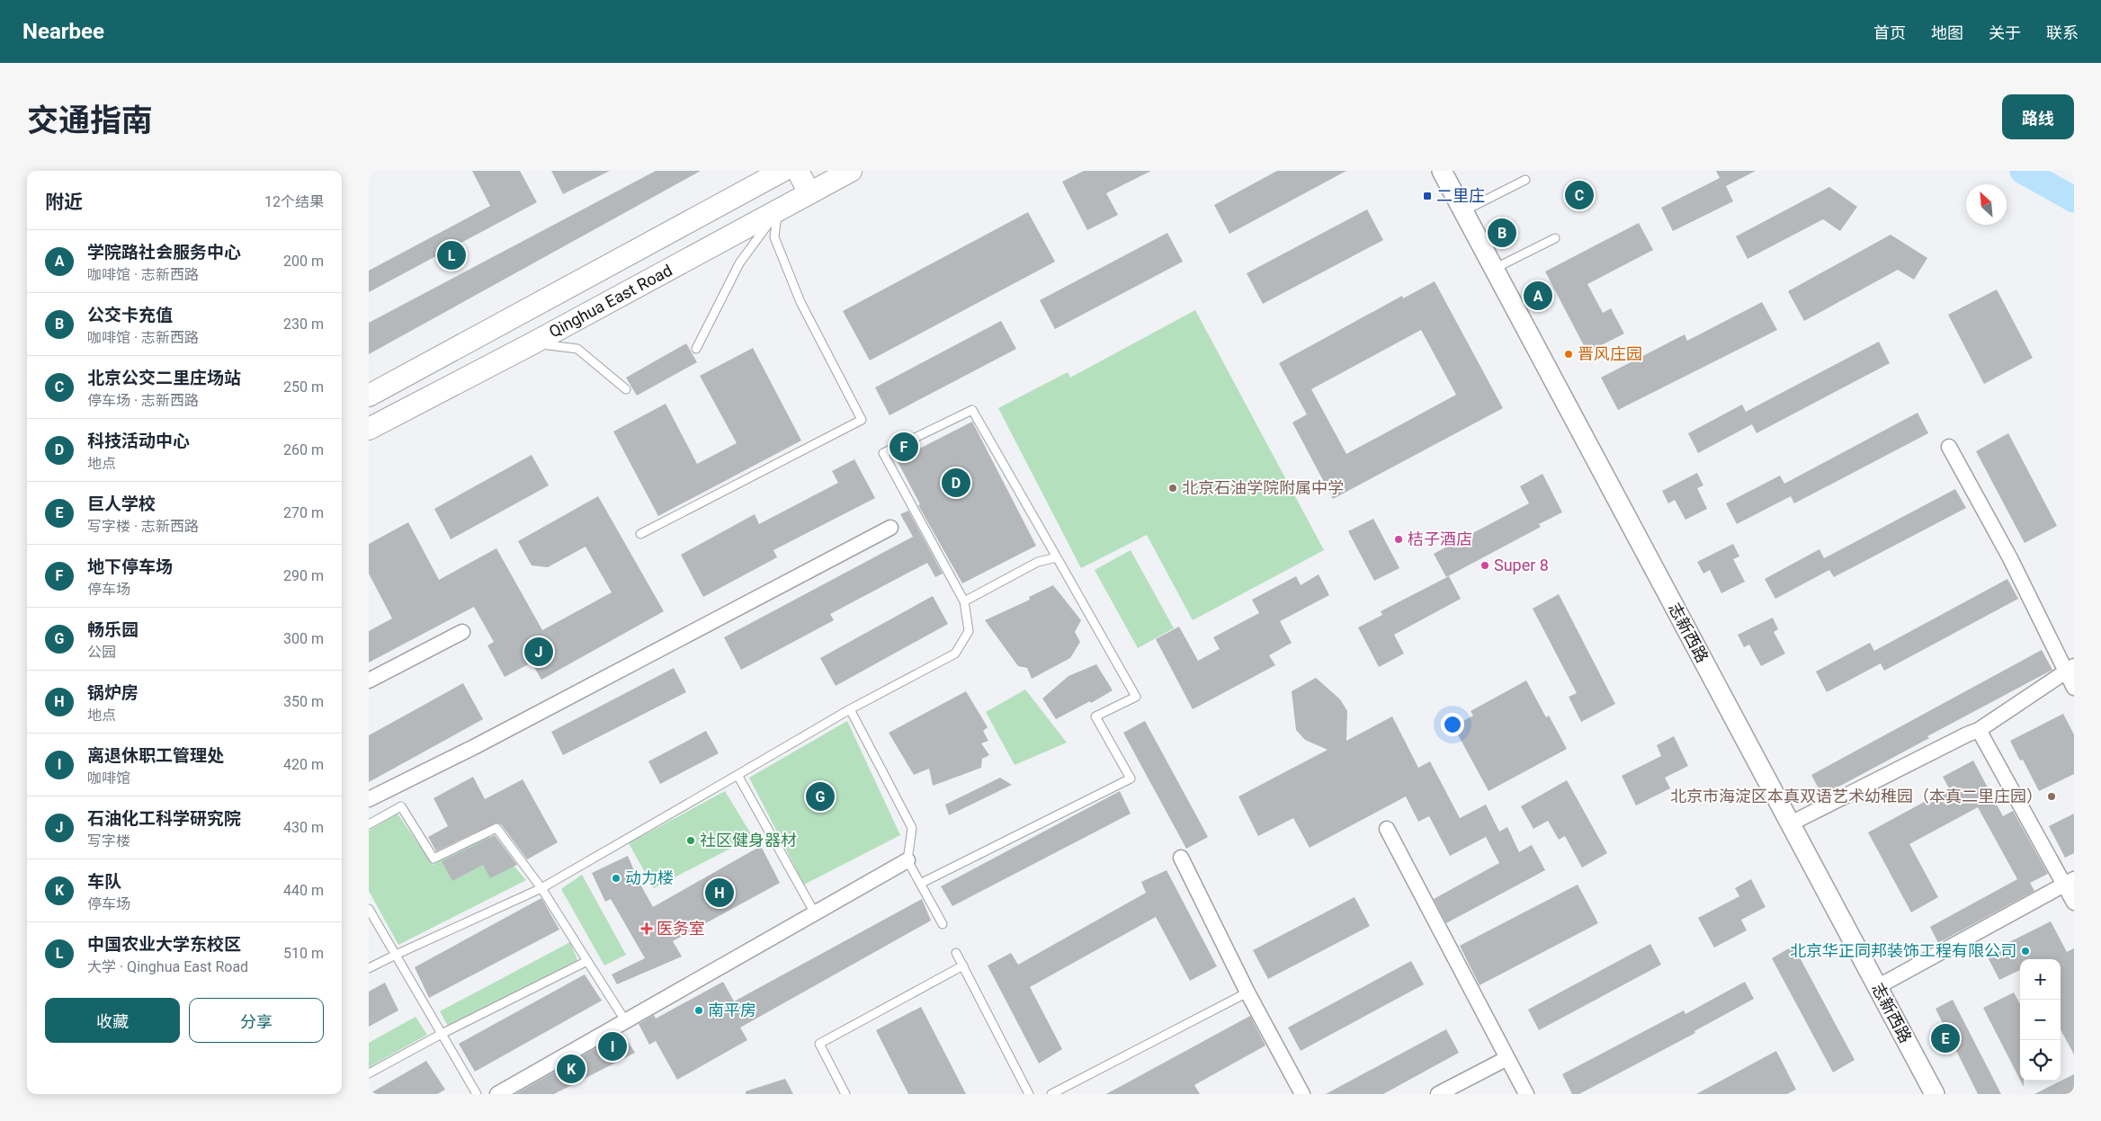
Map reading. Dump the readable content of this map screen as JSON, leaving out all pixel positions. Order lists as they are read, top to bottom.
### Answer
{
  "streets": {
    "main road": ["Qinghua East Road"],
    "street": ["志新西路"]
  },
  "places": {
    "transit": ["二里庄"],
    "other": [
      "晋风庄园",
      "北京石油学院附属中学",
      "桔子酒店",
      "Super 8",
      "北京市海淀区本真双语艺术幼稚园（本真二里庄园）",
      "社区健身器材",
      "动力楼",
      "北京华正同邦装饰工程有限公司",
      "南平房"
    ],
    "health": ["医务室"]
  },
  "north": "top left",
  "page": {
    "header": "Nearbee",
    "nav": [
      "首页",
      "地图",
      "关于",
      "联系"
    ],
    "title": "交通指南",
    "buttons": [
      "路线",
      ["收藏", "分享"]
    ],
    "heading": ["附近", "12个结果"],
    "pins": [
      "C",
      "B",
      "L",
      "A",
      "F",
      "D",
      "J",
      "G",
      "H",
      "E",
      "I",
      "K"
    ],
    "list": [
      {
        "mark": "A",
        "name": "学院路社会服务中心",
        "note": "咖啡馆 · 志新西路",
        "value": "200 m"
      },
      {
        "mark": "B",
        "name": "公交卡充值",
        "note": "咖啡馆 · 志新西路",
        "value": "230 m"
      },
      {
        "mark": "C",
        "name": "北京公交二里庄场站",
        "note": "停车场 · 志新西路",
        "value": "250 m"
      },
      {
        "mark": "D",
        "name": "科技活动中心",
        "note": "地点",
        "value": "260 m"
      },
      {
        "mark": "E",
        "name": "巨人学校",
        "note": "写字楼 · 志新西路",
        "value": "270 m"
      },
      {
        "mark": "F",
        "name": "地下停车场",
        "note": "停车场",
        "value": "290 m"
      },
      {
        "mark": "G",
        "name": "畅乐园",
        "note": "公园",
        "value": "300 m"
      },
      {
        "mark": "H",
        "name": "锅炉房",
        "note": "地点",
        "value": "350 m"
      },
      {
        "mark": "I",
        "name": "离退休职工管理处",
        "note": "咖啡馆",
        "value": "420 m"
      },
      {
        "mark": "J",
        "name": "石油化工科学研究院",
        "note": "写字楼",
        "value": "430 m"
      },
      {
        "mark": "K",
        "name": "车队",
        "note": "停车场",
        "value": "440 m"
      },
      {
        "mark": "L",
        "name": "中国农业大学东校区",
        "note": "大学 · Qinghua East Road",
        "value": "510 m"
      }
    ],
    "map_buttons": ["+", "−"]
  }
}
